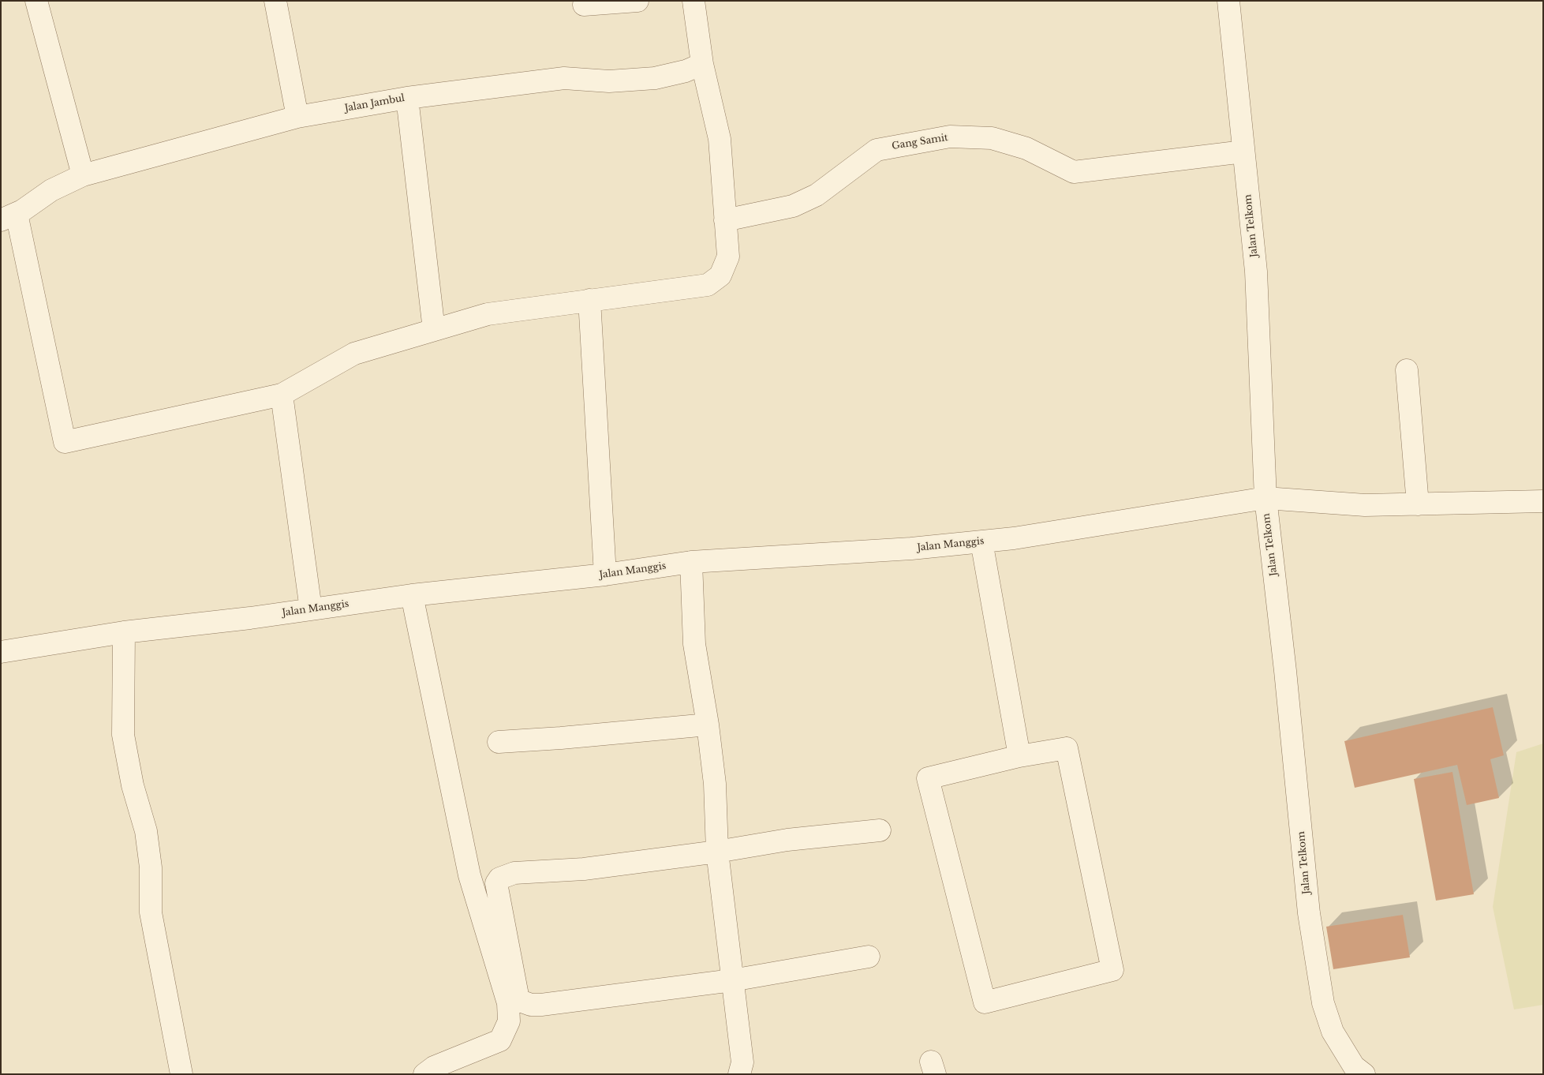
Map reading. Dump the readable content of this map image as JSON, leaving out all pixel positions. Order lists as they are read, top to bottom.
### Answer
{
  "streets": {
    "street": [
      "Jalan Jambul",
      "Gang Samit",
      "Jalan Telkom",
      "Jalan Manggis"
    ]
  },
  "crossings": [
    ["Gang Samit", "Jalan Telkom"],
    ["Jalan Telkom", "Jalan Manggis"]
  ]
}
